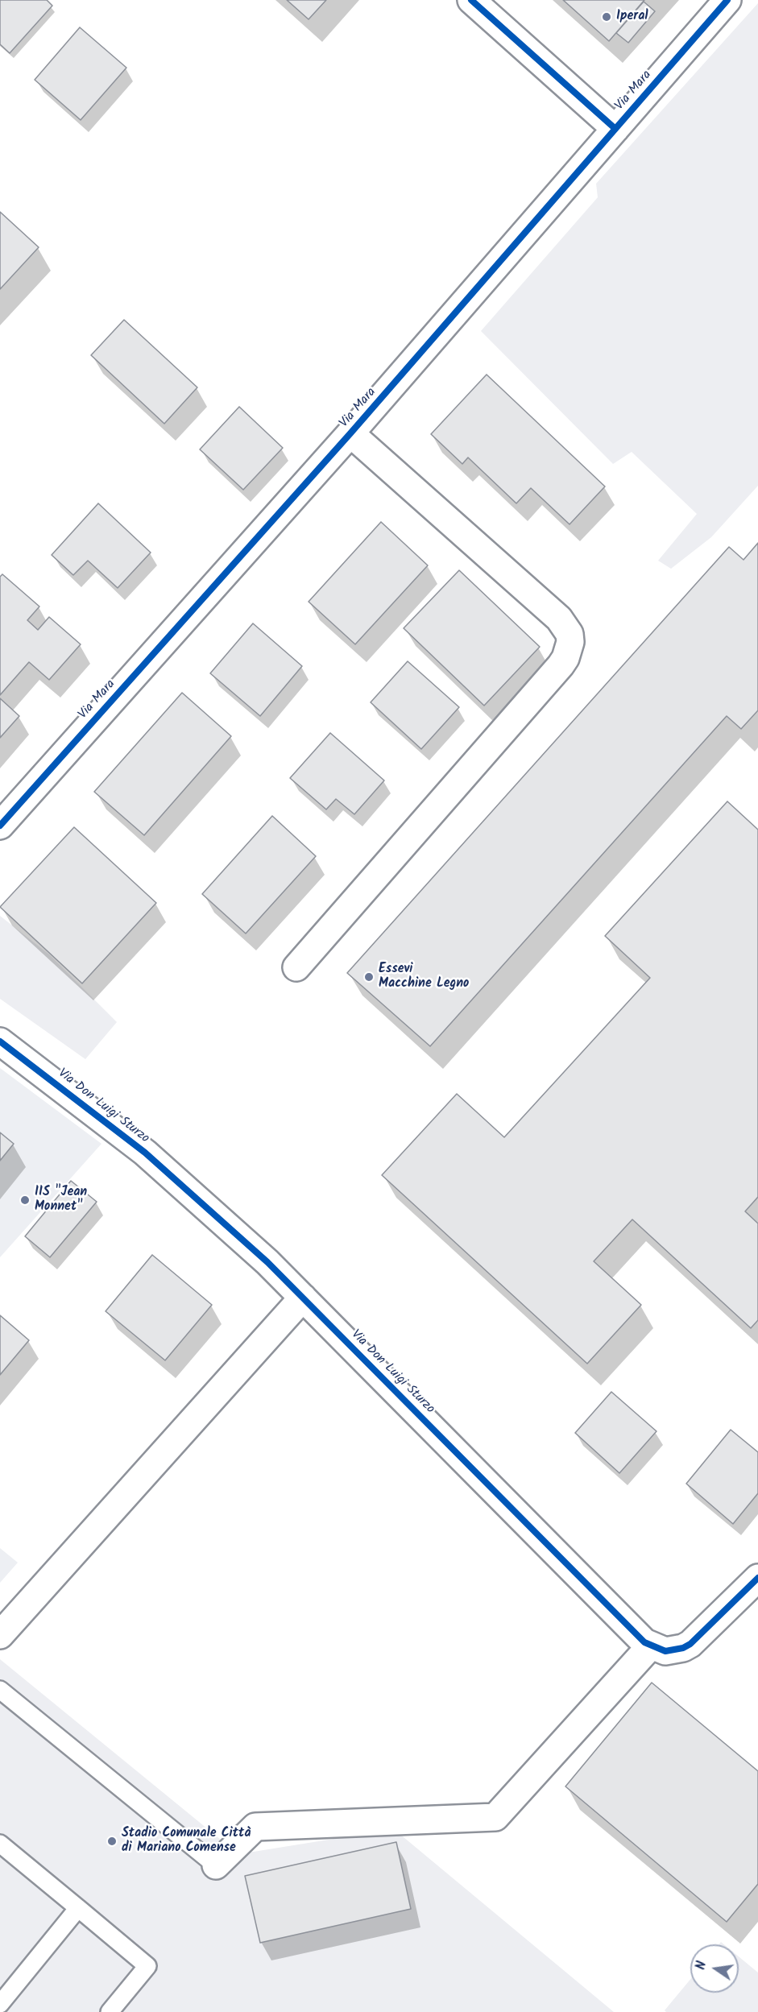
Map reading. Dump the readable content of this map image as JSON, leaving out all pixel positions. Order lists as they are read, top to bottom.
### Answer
{
  "streets": {
    "street": ["Via Mara", "Via Don Luigi Sturzo"]
  },
  "places": [
    "Iperal",
    "Essevi Macchine Legno",
    "IIS \"Jean Monnet\"",
    "Stadio Comunale Città di Mariano Comense"
  ],
  "north": "left"
}
